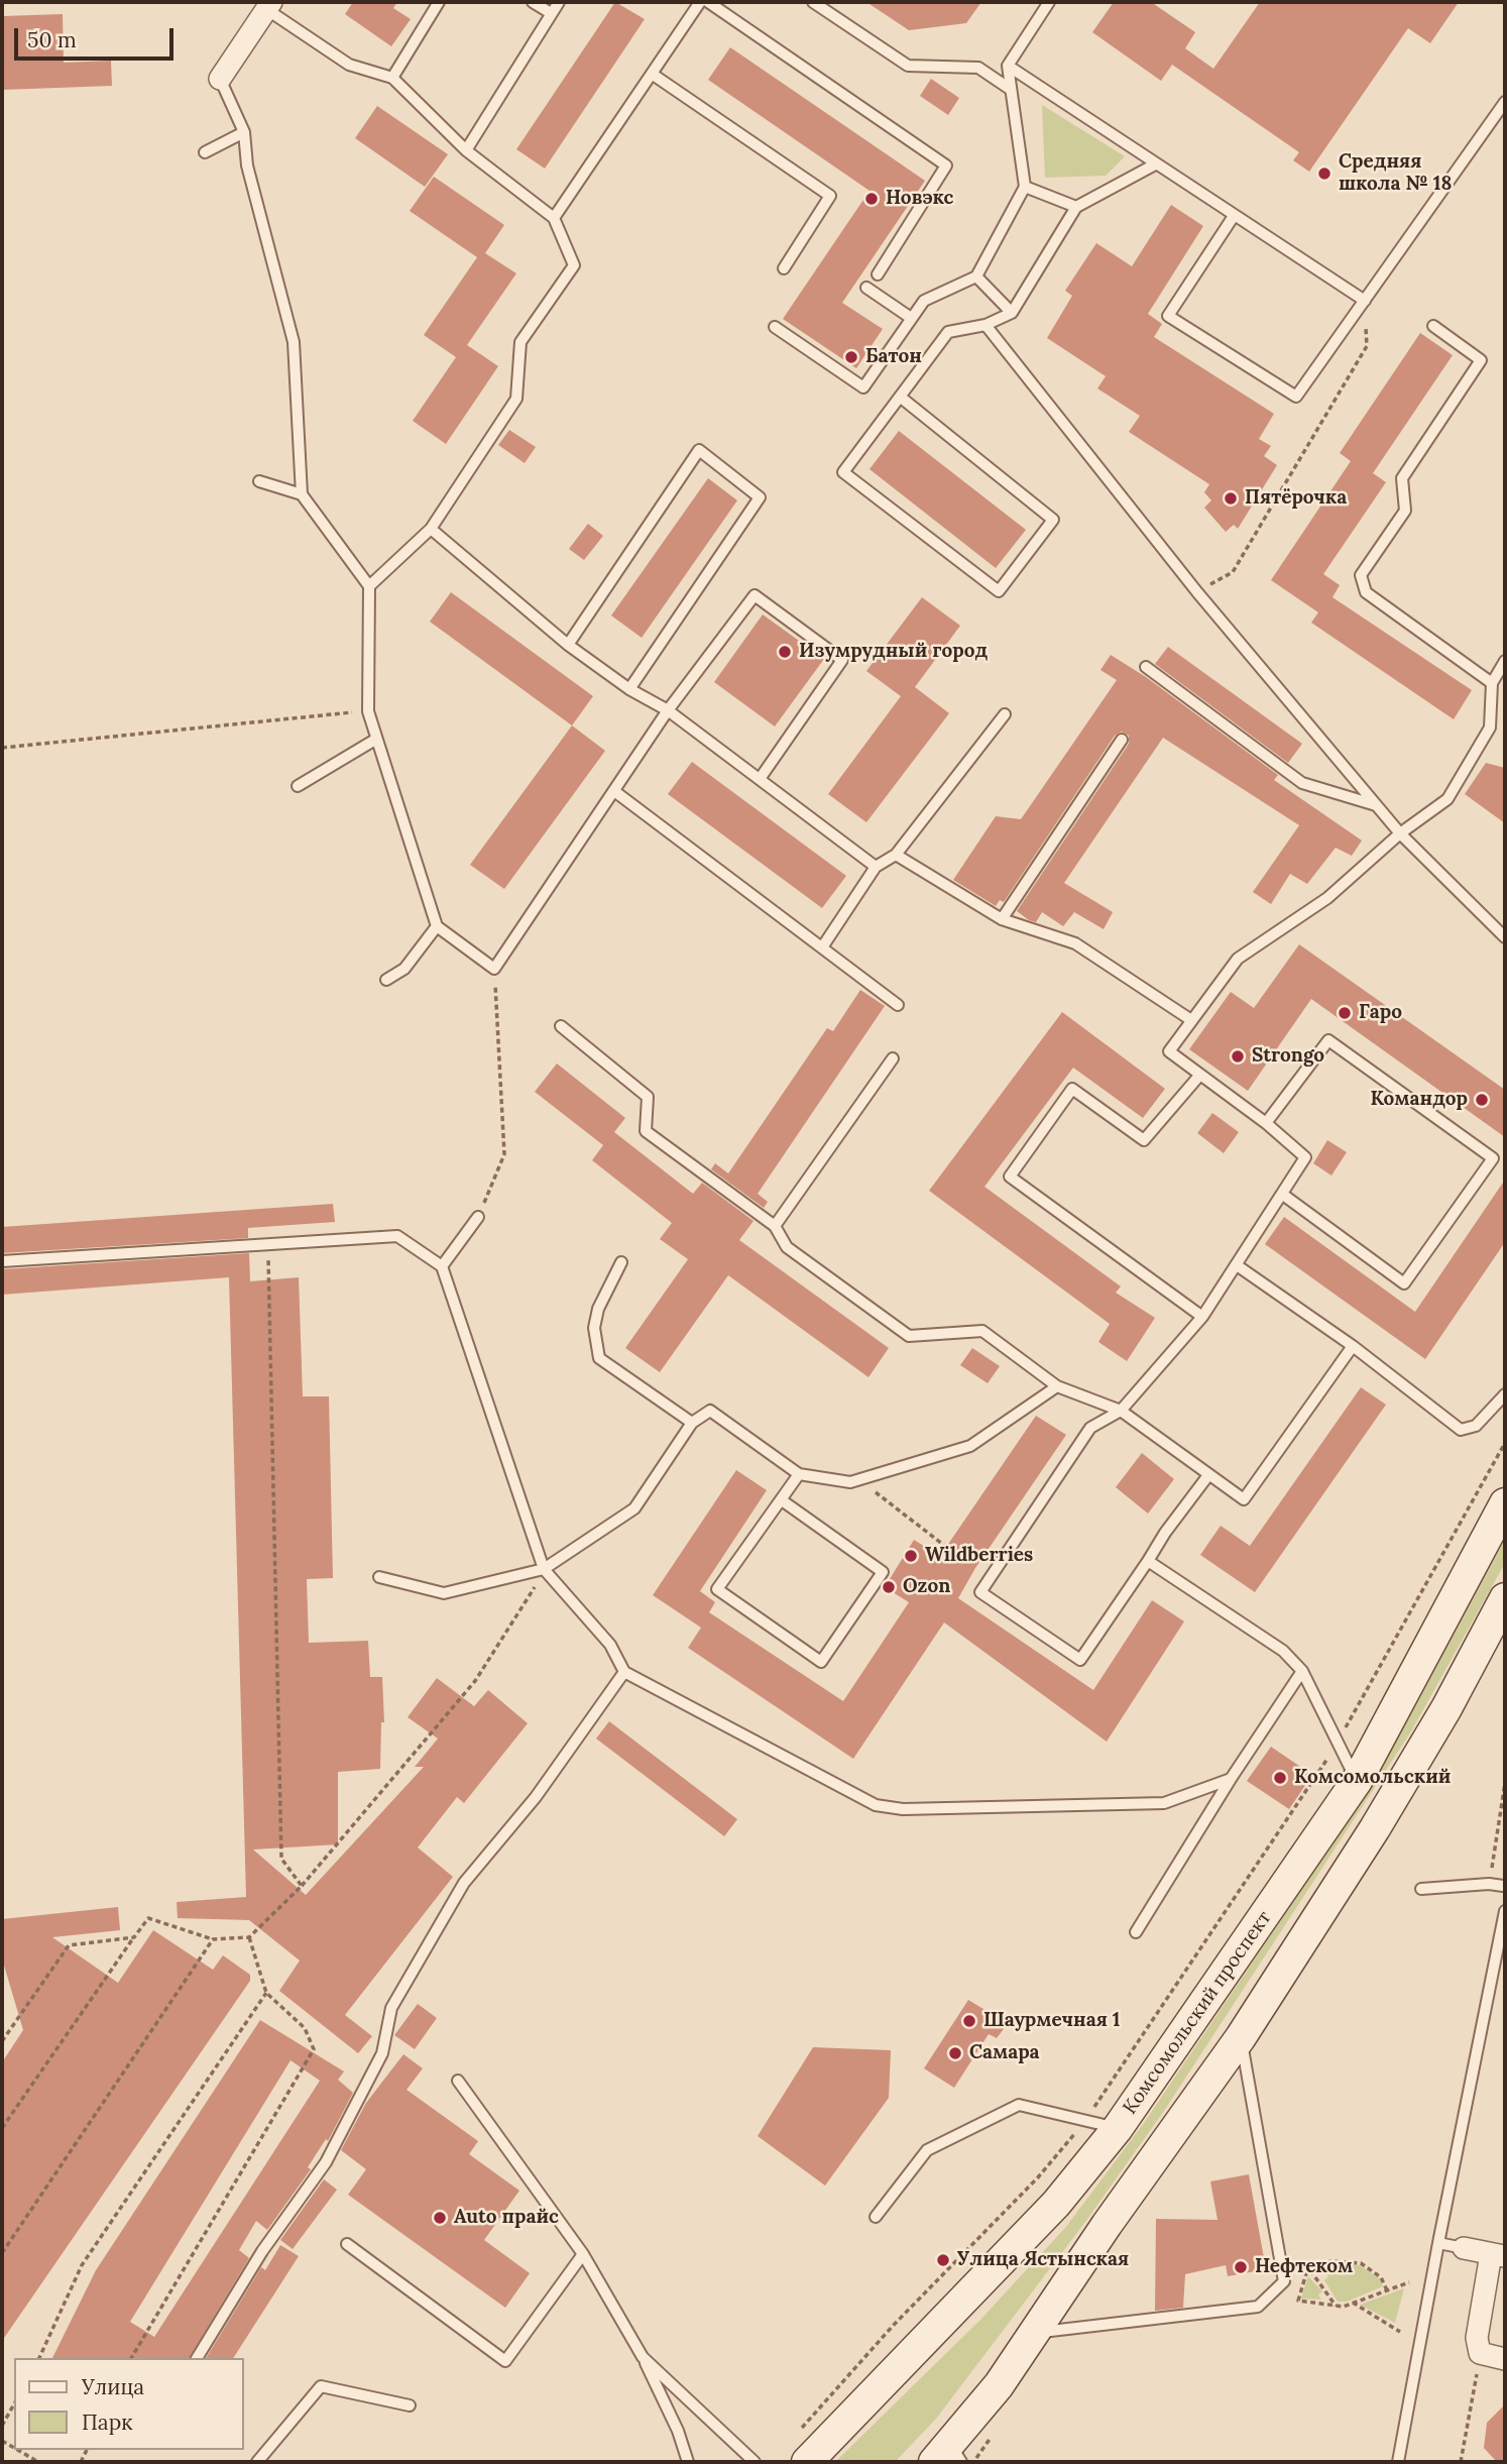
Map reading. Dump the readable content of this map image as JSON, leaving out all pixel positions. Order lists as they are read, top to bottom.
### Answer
{
  "streets": {
    "main road": ["Комсомольский проспект"]
  },
  "places": [
    "Средняя школа № 18",
    "Новэкс",
    "Батон",
    "Пятёрочка",
    "Изумрудный город",
    "Гаро",
    "Strongo",
    "Командор",
    "Wildberries",
    "Ozon",
    "Комсомольский",
    "Шаурмечная 1",
    "Самара",
    "Auto прайс",
    "Улица Ястынская",
    "Нефтеком"
  ],
  "legend": ["Улица", "Парк"],
  "scale_bar": "50 m"
}
